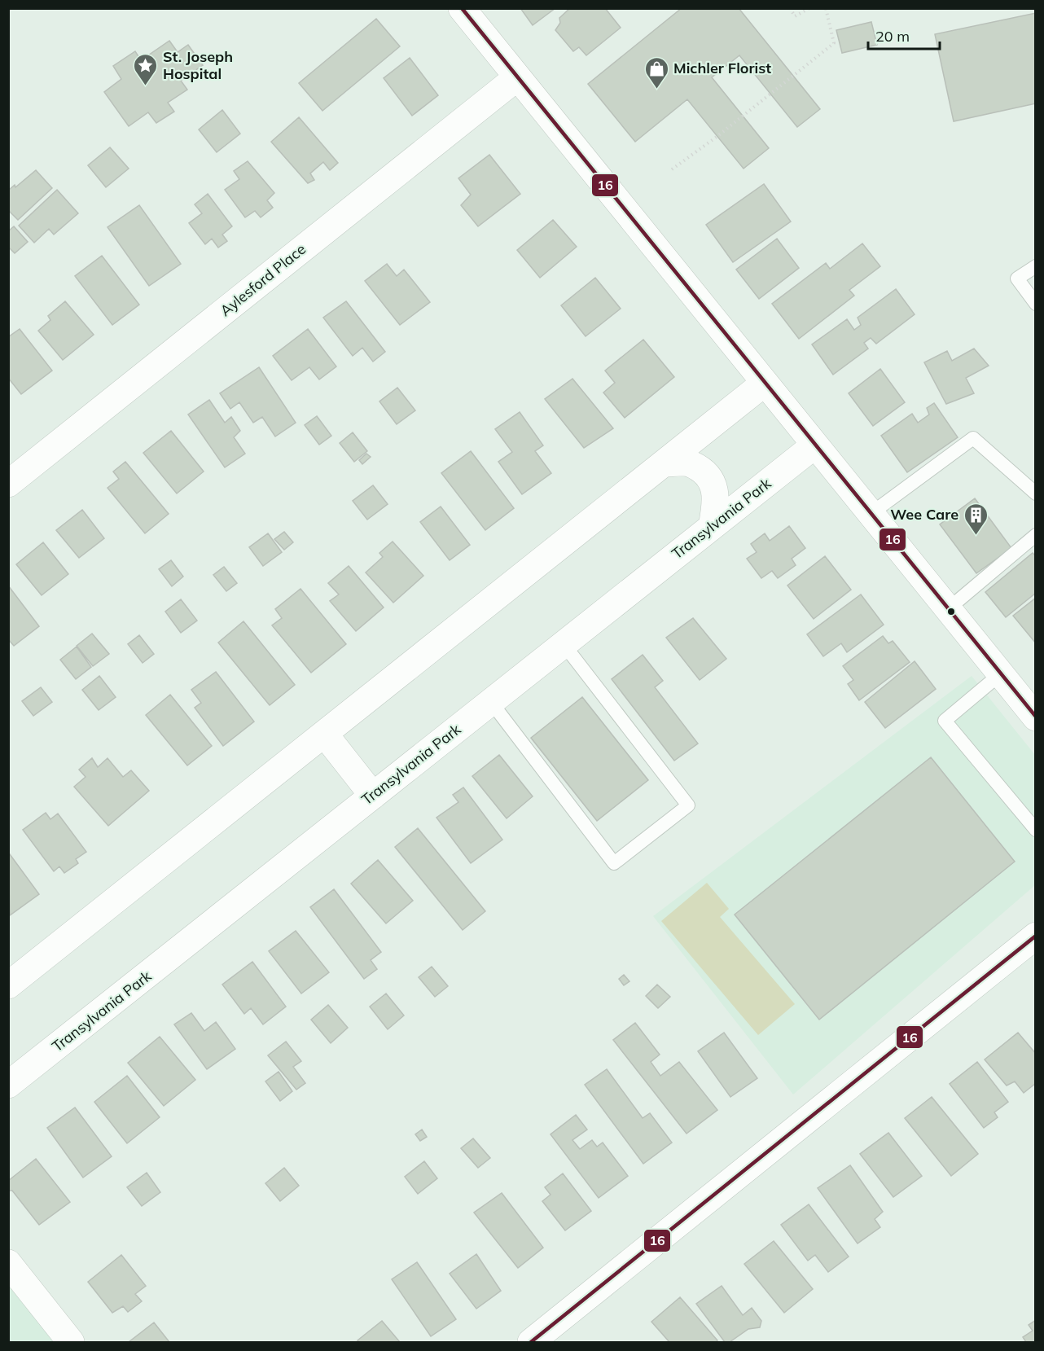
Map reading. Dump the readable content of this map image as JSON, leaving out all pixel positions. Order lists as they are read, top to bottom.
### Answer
{
  "streets": {
    "street": ["Aylesford Place", "Transylvania Park"]
  },
  "places": {
    "place": ["St. Joseph Hospital"],
    "shop": ["Michler Florist"],
    "building": ["Wee Care"]
  },
  "lines": ["transit line 16"],
  "scale_bar": "20 m"
}
